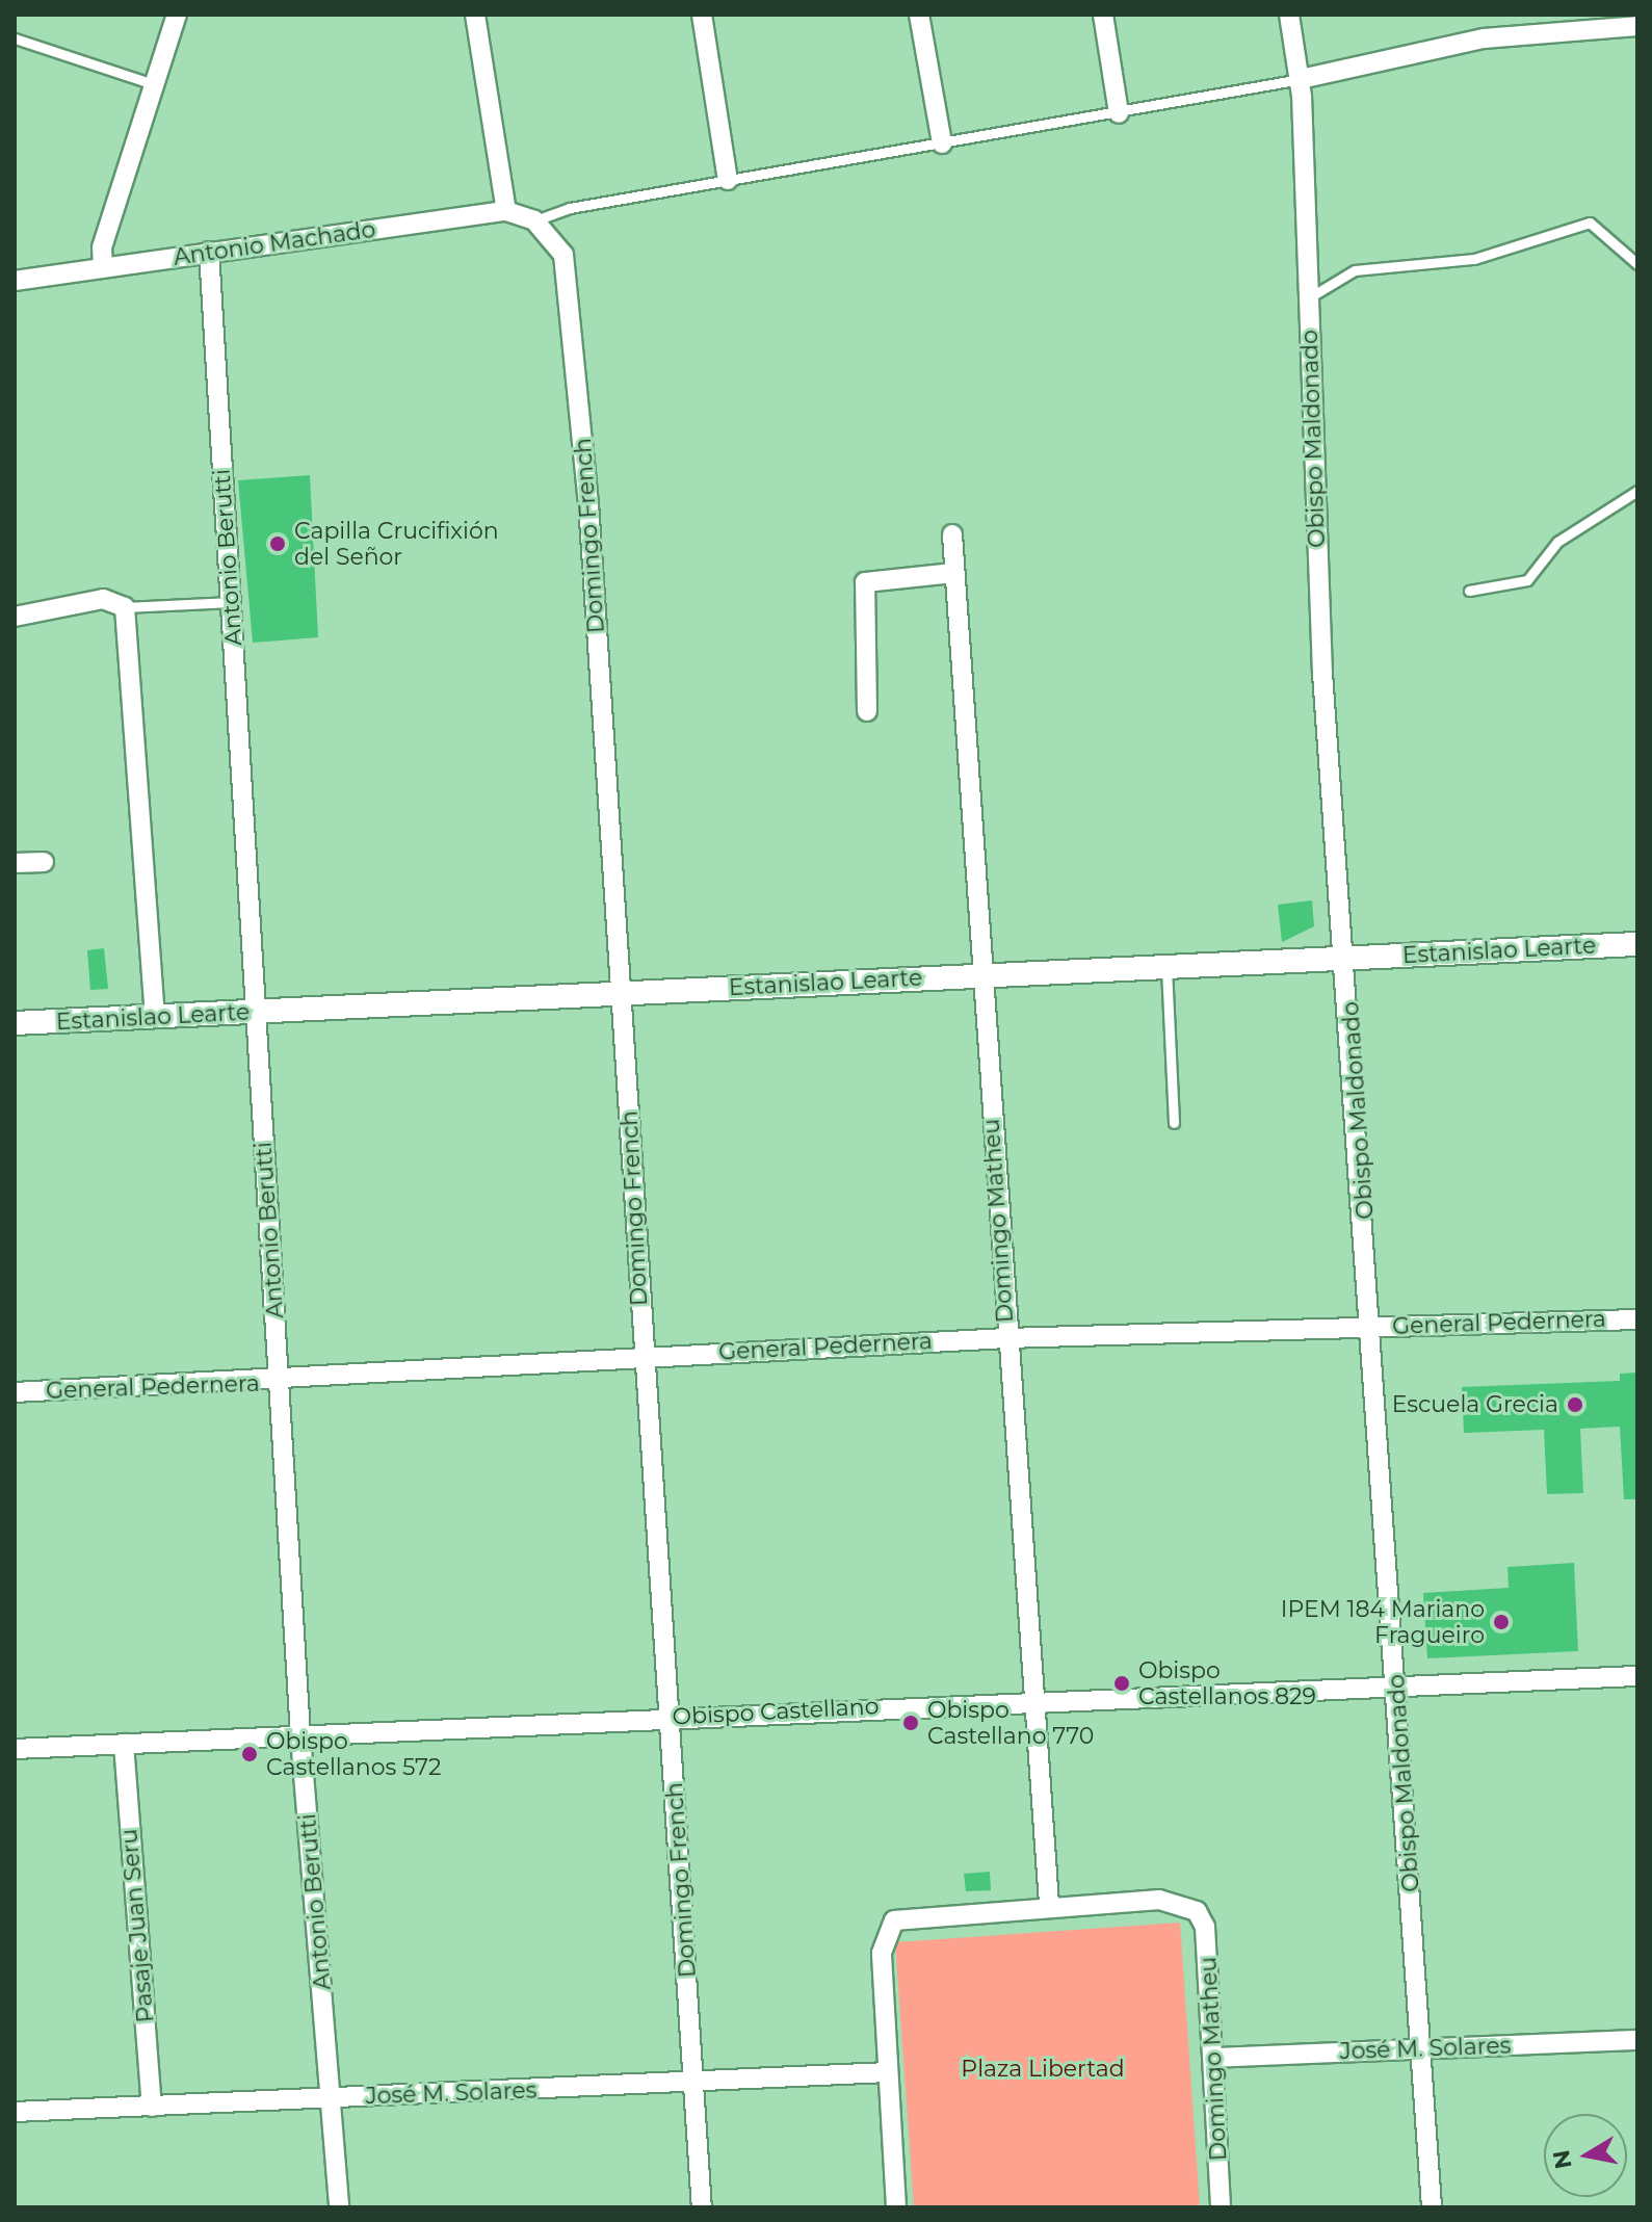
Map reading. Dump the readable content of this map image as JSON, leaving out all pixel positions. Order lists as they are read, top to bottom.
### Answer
{
  "streets": {
    "street": [
      "Antonio Machado",
      "Obispo Maldonado",
      "Domingo French",
      "Antonio Berutti",
      "Estanislao Learte",
      "Domingo Matheu",
      "General Pedernera",
      "Obispo Castellano",
      "Pasaje Juan Seru",
      "José M. Solares"
    ]
  },
  "crossings": [
    ["Antonio Machado", "Domingo French"],
    ["Antonio Machado", "Antonio Berutti"],
    ["Obispo Maldonado", "Estanislao Learte"],
    ["Obispo Maldonado", "General Pedernera"],
    ["Obispo Maldonado", "Obispo Castellano"],
    ["Obispo Maldonado", "José M. Solares"],
    ["Domingo French", "Estanislao Learte"],
    ["Domingo French", "General Pedernera"],
    ["Domingo French", "Obispo Castellano"],
    ["Domingo French", "José M. Solares"],
    ["Antonio Berutti", "Estanislao Learte"],
    ["Antonio Berutti", "General Pedernera"],
    ["Antonio Berutti", "Obispo Castellano"],
    ["Antonio Berutti", "José M. Solares"],
    ["Estanislao Learte", "Domingo Matheu"],
    ["Domingo Matheu", "General Pedernera"],
    ["Domingo Matheu", "Obispo Castellano"],
    ["Domingo Matheu", "José M. Solares"],
    ["Obispo Castellano", "Pasaje Juan Seru"],
    ["Pasaje Juan Seru", "José M. Solares"]
  ],
  "parks": ["Plaza Libertad"],
  "places": [
    "Capilla Crucifixión del Señor",
    "Escuela Grecia",
    "IPEM 184 Mariano Fragueiro",
    "Obispo Castellanos 829",
    "Obispo Castellano 770",
    "Obispo Castellanos 572"
  ],
  "north": "left"
}
